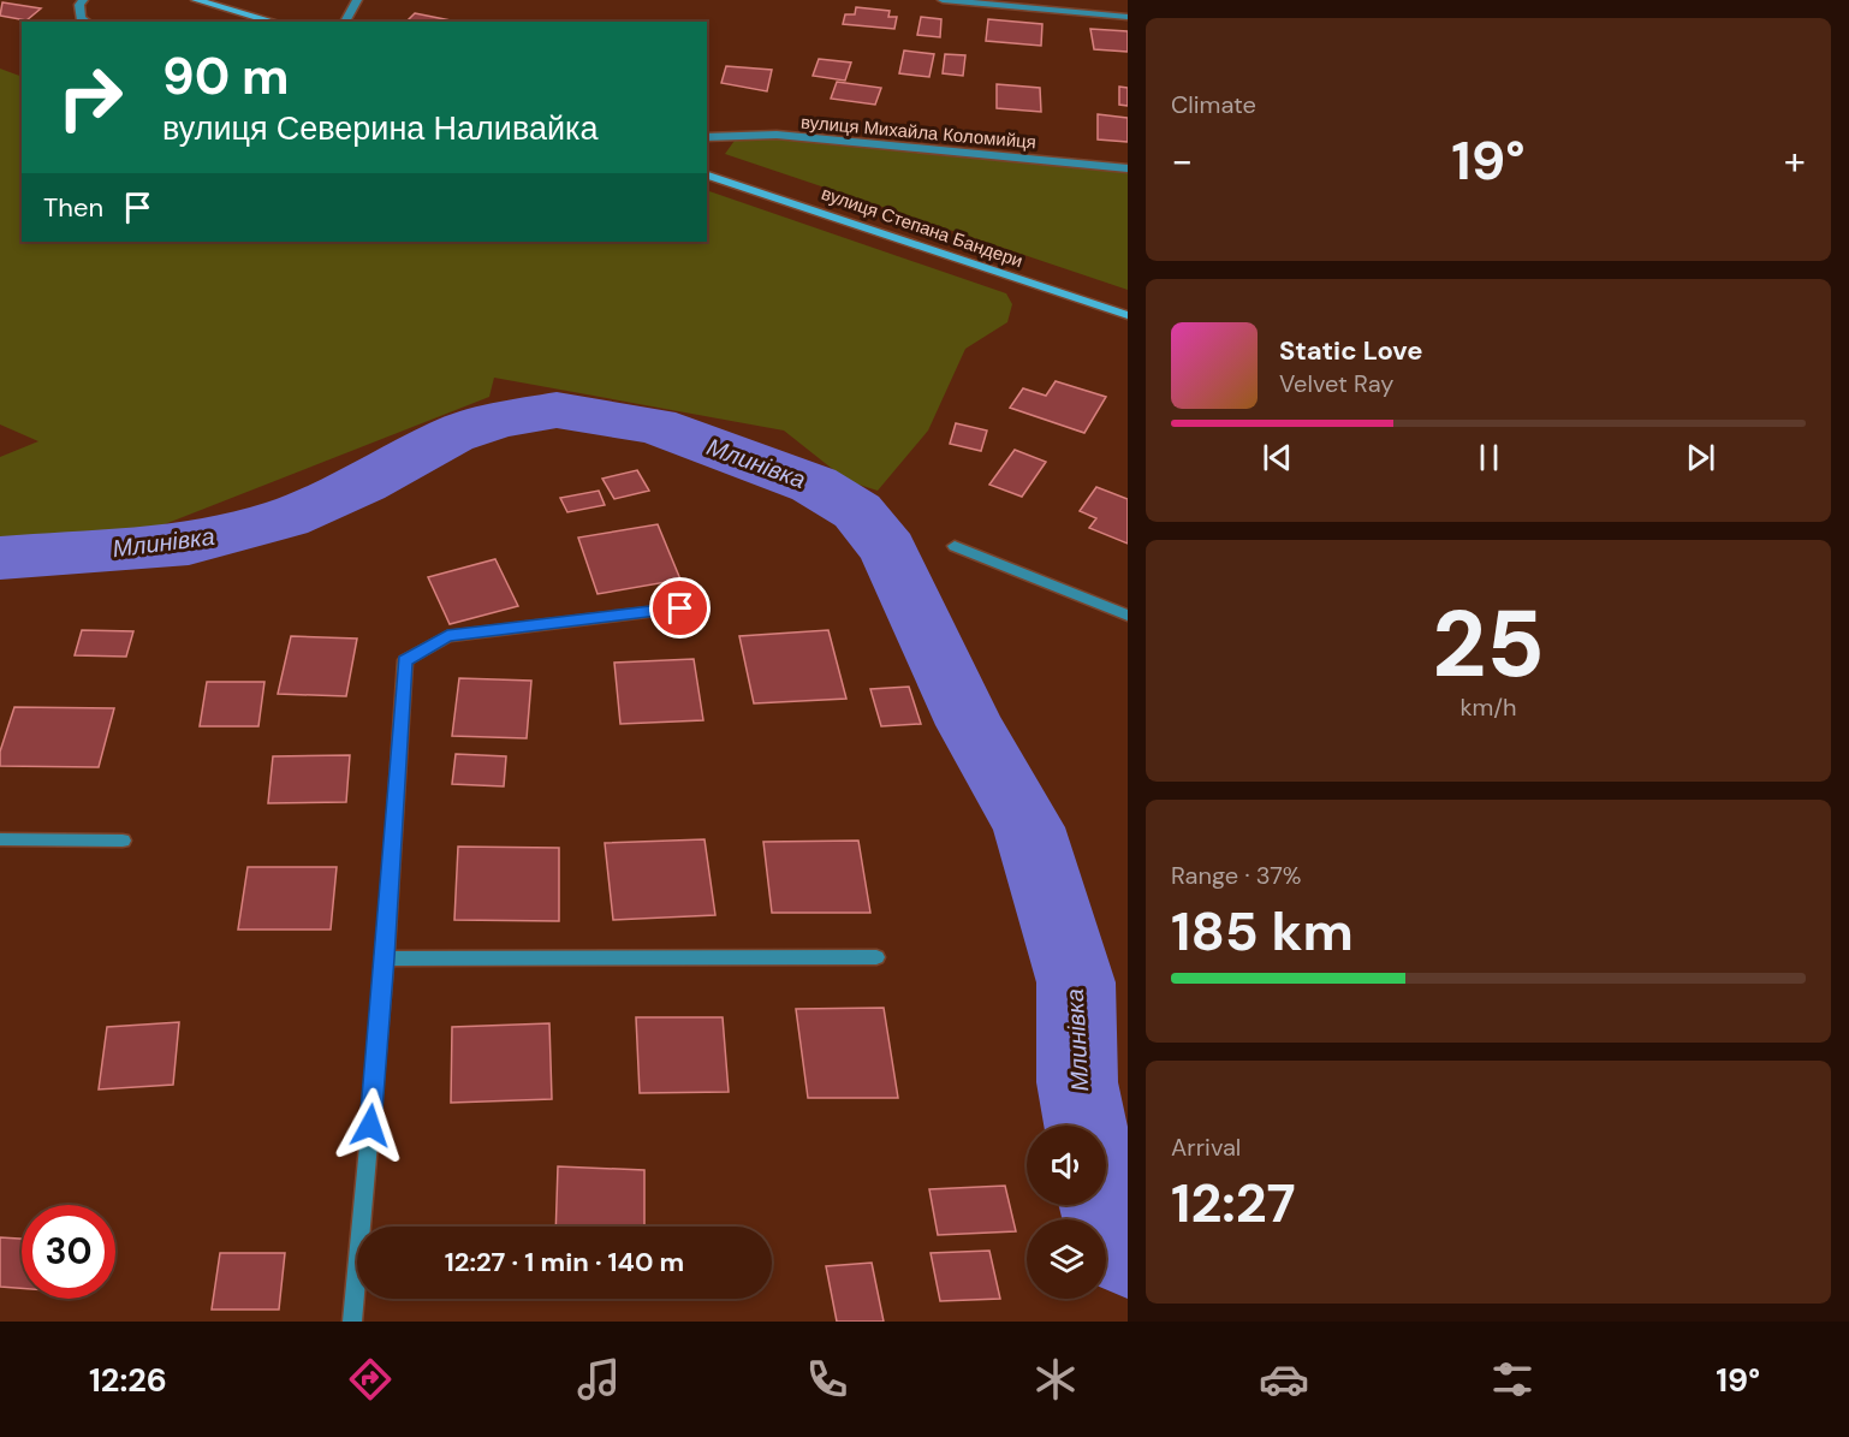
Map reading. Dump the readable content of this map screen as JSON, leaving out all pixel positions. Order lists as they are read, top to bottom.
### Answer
{
  "streets": {
    "main road": ["вулиця Степана Бандери"],
    "street": ["вулиця Михайла Коломийця"]
  },
  "water": ["Млинівка"],
  "page": {
    "tile": [
      "Climate",
      ["25", "km/h"],
      ["Range · 37%", "185 km"],
      ["Arrival", "12:27"]
    ],
    "turn": ["90 m", "вулиця Северина Наливайка"],
    "heat": ["−", "19°", "+"],
    "then": "Then",
    "song": ["Static Love", "Velvet Ray"],
    "limit": "30",
    "trip": "12:27 · 1 min · 140 m",
    "tabs": ["12:26", "19°"]
  }
}
